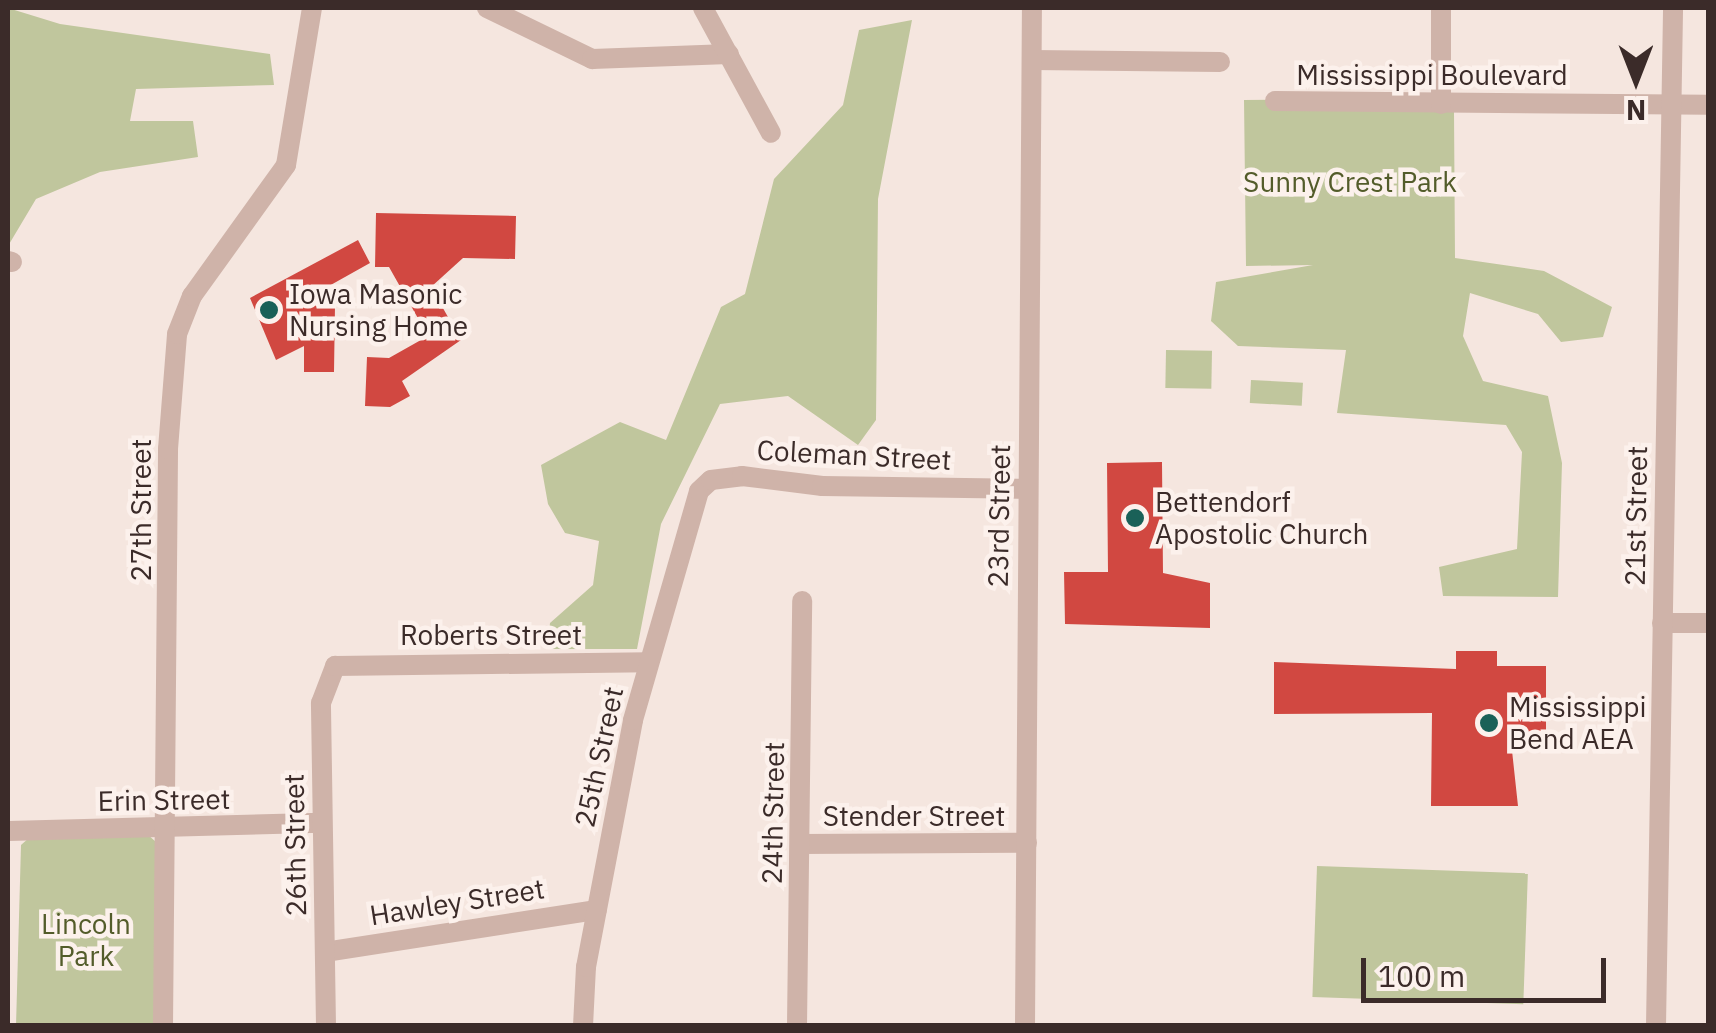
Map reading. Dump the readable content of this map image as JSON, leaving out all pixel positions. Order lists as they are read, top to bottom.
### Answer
{
  "streets": {
    "street": [
      "Mississippi Boulevard",
      "Coleman Street",
      "27th Street",
      "23rd Street",
      "21st Street",
      "Roberts Street",
      "25th Street",
      "Erin Street",
      "24th Street",
      "Stender Street",
      "26th Street",
      "Hawley Street"
    ]
  },
  "crossings": [
    ["Mississippi Boulevard", "21st Street"],
    ["Coleman Street", "23rd Street"],
    ["Coleman Street", "25th Street"],
    ["27th Street", "Erin Street"],
    ["23rd Street", "Stender Street"],
    ["Roberts Street", "25th Street"],
    ["Roberts Street", "26th Street"],
    ["25th Street", "Hawley Street"],
    ["Erin Street", "26th Street"],
    ["24th Street", "Stender Street"],
    ["26th Street", "Hawley Street"]
  ],
  "parks": ["Sunny Crest Park", "Lincoln Park"],
  "places": ["Iowa Masonic Nursing Home", "Bettendorf Apostolic Church", "Mississippi Bend AEA"],
  "scale_bar": "100 m",
  "north": "bottom"
}
